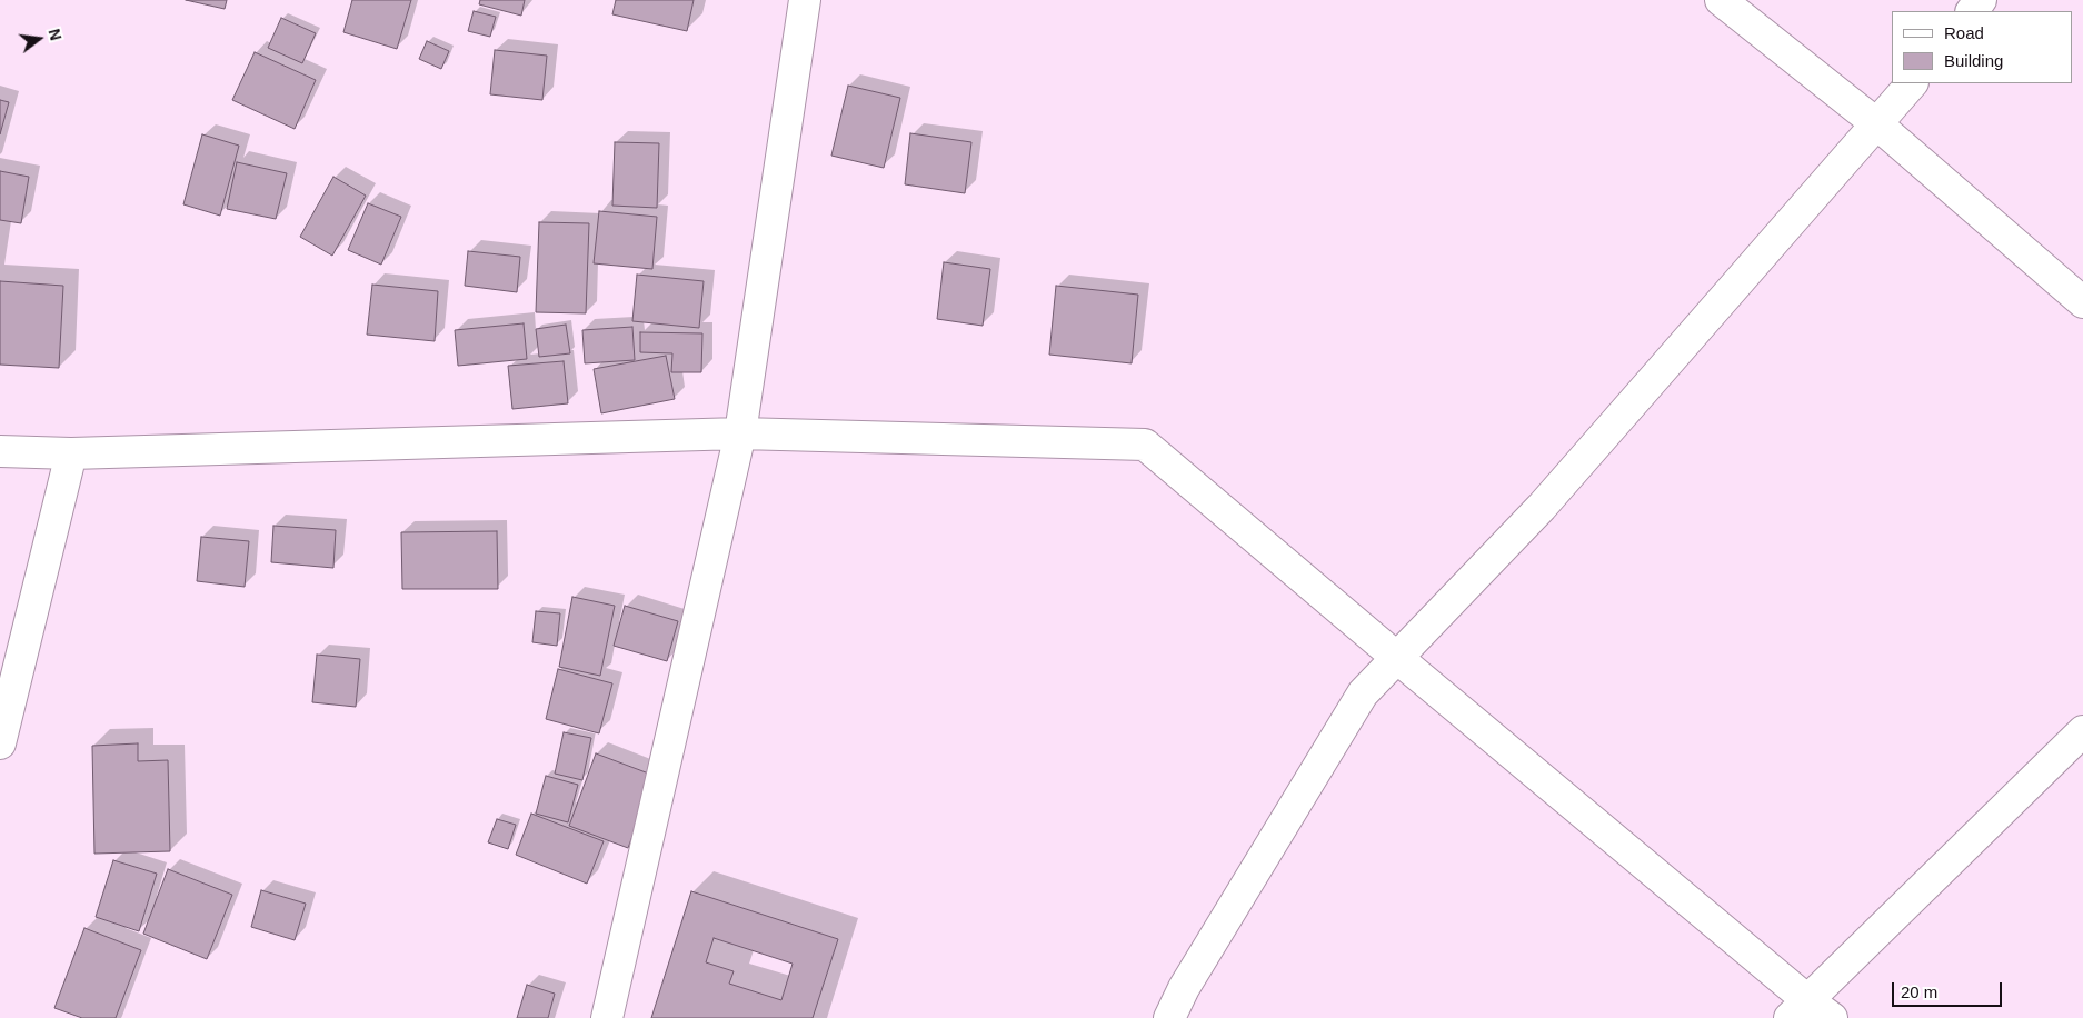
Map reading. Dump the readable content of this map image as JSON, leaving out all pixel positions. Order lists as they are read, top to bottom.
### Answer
{
  "legend": ["Road", "Building"],
  "scale_bar": "20 m",
  "north": "right"
}
